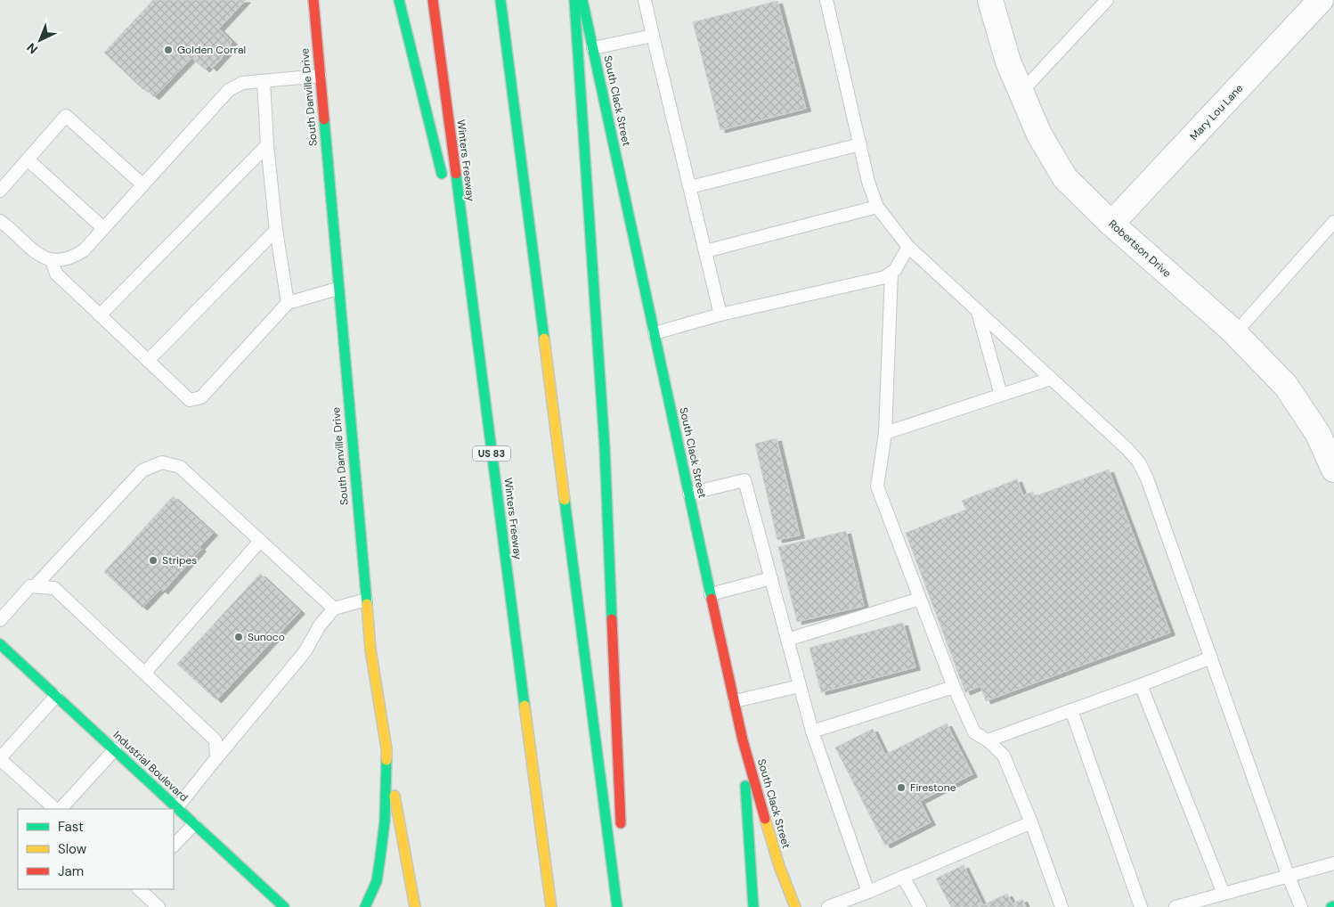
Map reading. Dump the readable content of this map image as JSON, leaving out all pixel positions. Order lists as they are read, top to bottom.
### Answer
{
  "streets": {
    "main road": [
      "South Danville Drive",
      "South Clack Street",
      "Winters Freeway",
      "US 83",
      "Industrial Boulevard"
    ],
    "street": ["Mary Lou Lane", "Robertson Drive"]
  },
  "crossings": [
    ["Mary Lou Lane", "Robertson Drive"]
  ],
  "places": [
    "Golden Corral",
    "Stripes",
    "Sunoco",
    "Firestone"
  ],
  "legend": ["Fast", "Slow", "Jam"],
  "north": "bottom left"
}
